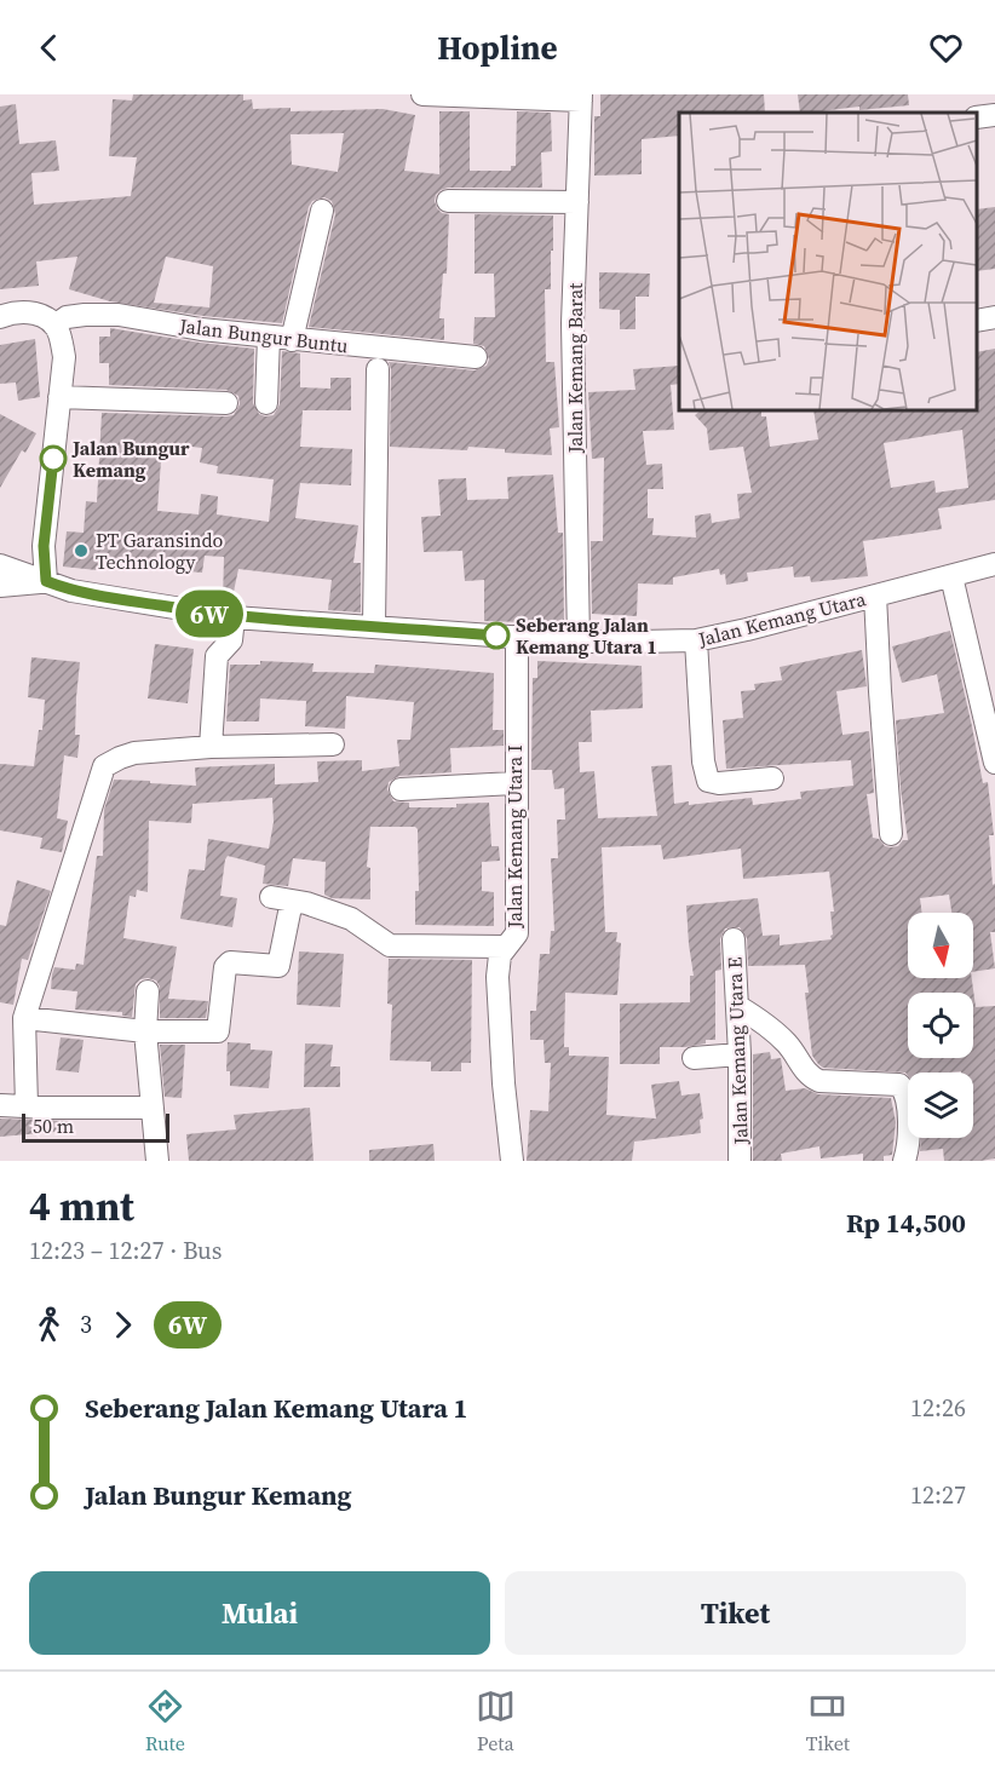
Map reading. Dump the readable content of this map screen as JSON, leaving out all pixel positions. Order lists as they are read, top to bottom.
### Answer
{
  "streets": {
    "street": [
      "Jalan Bungur Buntu",
      "Jalan Kemang Barat",
      "Jalan Kemang Utara",
      "Jalan Kemang Utara I",
      "Jalan Kemang Utara E"
    ]
  },
  "crossings": [
    ["Jalan Kemang Barat", "Jalan Kemang Utara"],
    ["Jalan Kemang Utara", "Jalan Kemang Utara I"]
  ],
  "places": ["Jalan Bungur Kemang", "PT Garansindo Technology", "Seberang Jalan Kemang Utara 1"],
  "lines": ["bus line 6W"],
  "scale_bar": "50 m",
  "north": "bottom",
  "page": {
    "header": "Hopline",
    "on_map": "6W",
    "scale": "50 m",
    "heading": ["4 mnt", "12:23 – 12:27 · Bus", "Rp 14,500"],
    "legs": ["3", "6W"],
    "list": [
      {
        "name": "Seberang Jalan Kemang Utara 1",
        "value": "12:26"
      },
      {
        "name": "Jalan Bungur Kemang",
        "value": "12:27"
      }
    ],
    "buttons": ["Mulai", "Tiket"],
    "tabs": ["Rute", "Peta", "Tiket"]
  }
}
